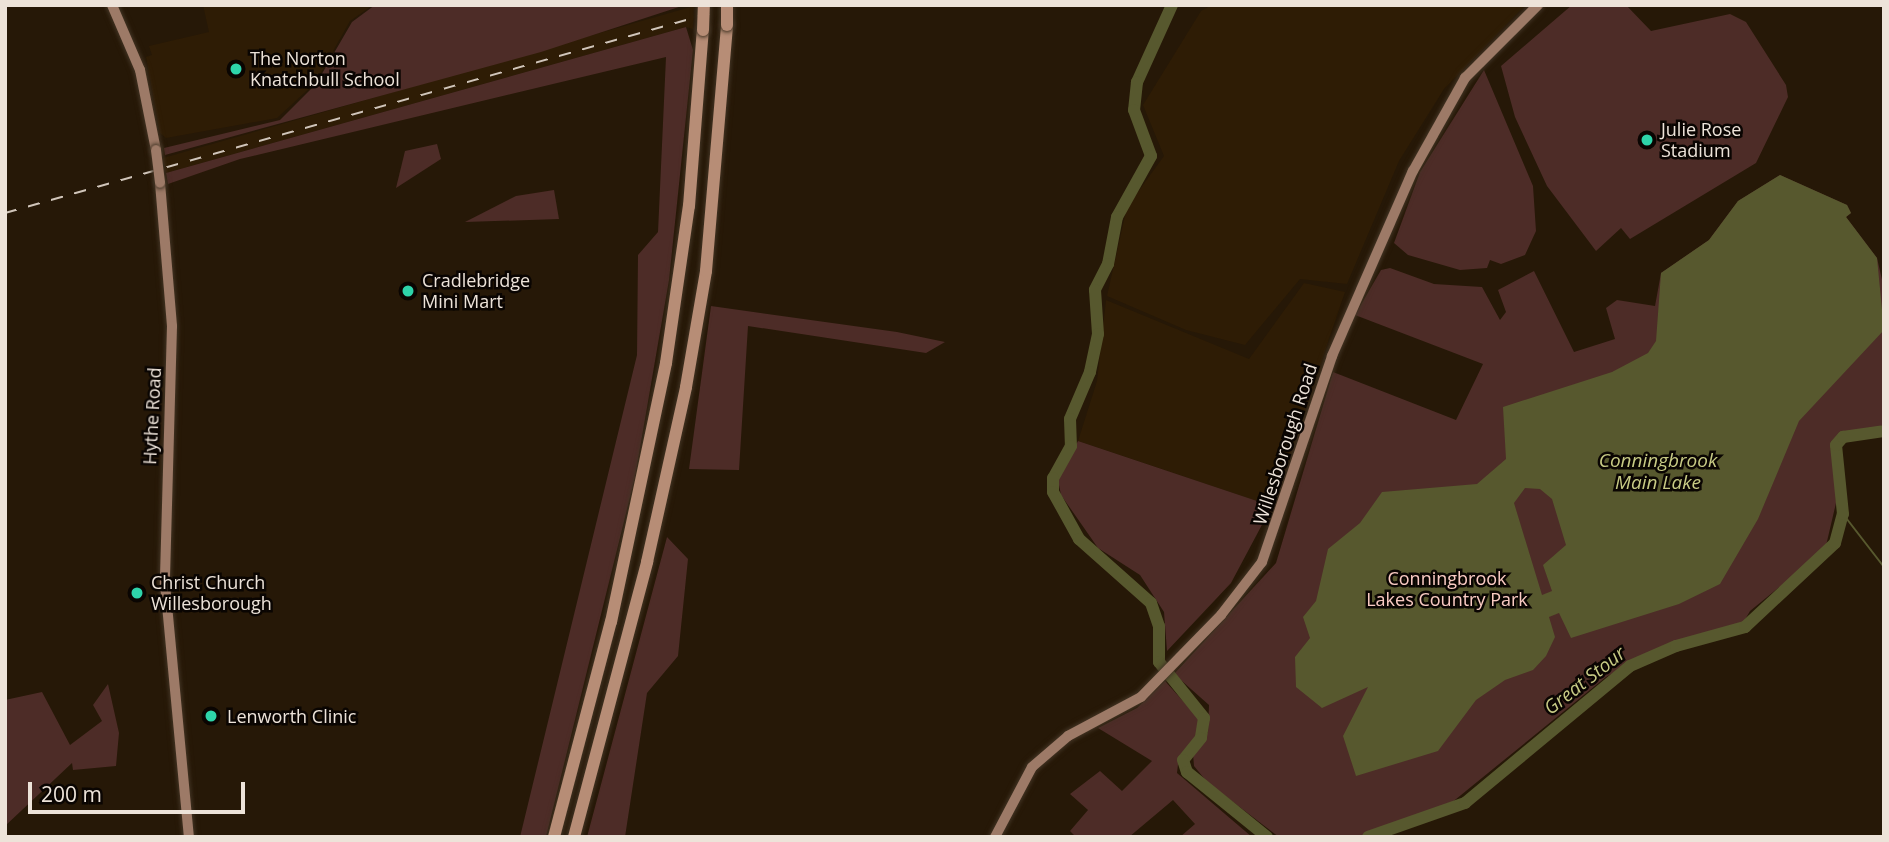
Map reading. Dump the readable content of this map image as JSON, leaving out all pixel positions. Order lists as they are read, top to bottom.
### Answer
{
  "streets": {
    "main road": ["Hythe Road", "Willesborough Road"]
  },
  "water": ["Conningbrook Main Lake", "Great Stour"],
  "parks": ["Conningbrook Lakes Country Park"],
  "places": [
    "The Norton Knatchbull School",
    "Julie Rose Stadium",
    "Cradlebridge Mini Mart",
    "Christ Church Willesborough",
    "Lenworth Clinic"
  ],
  "scale_bar": "200 m"
}
